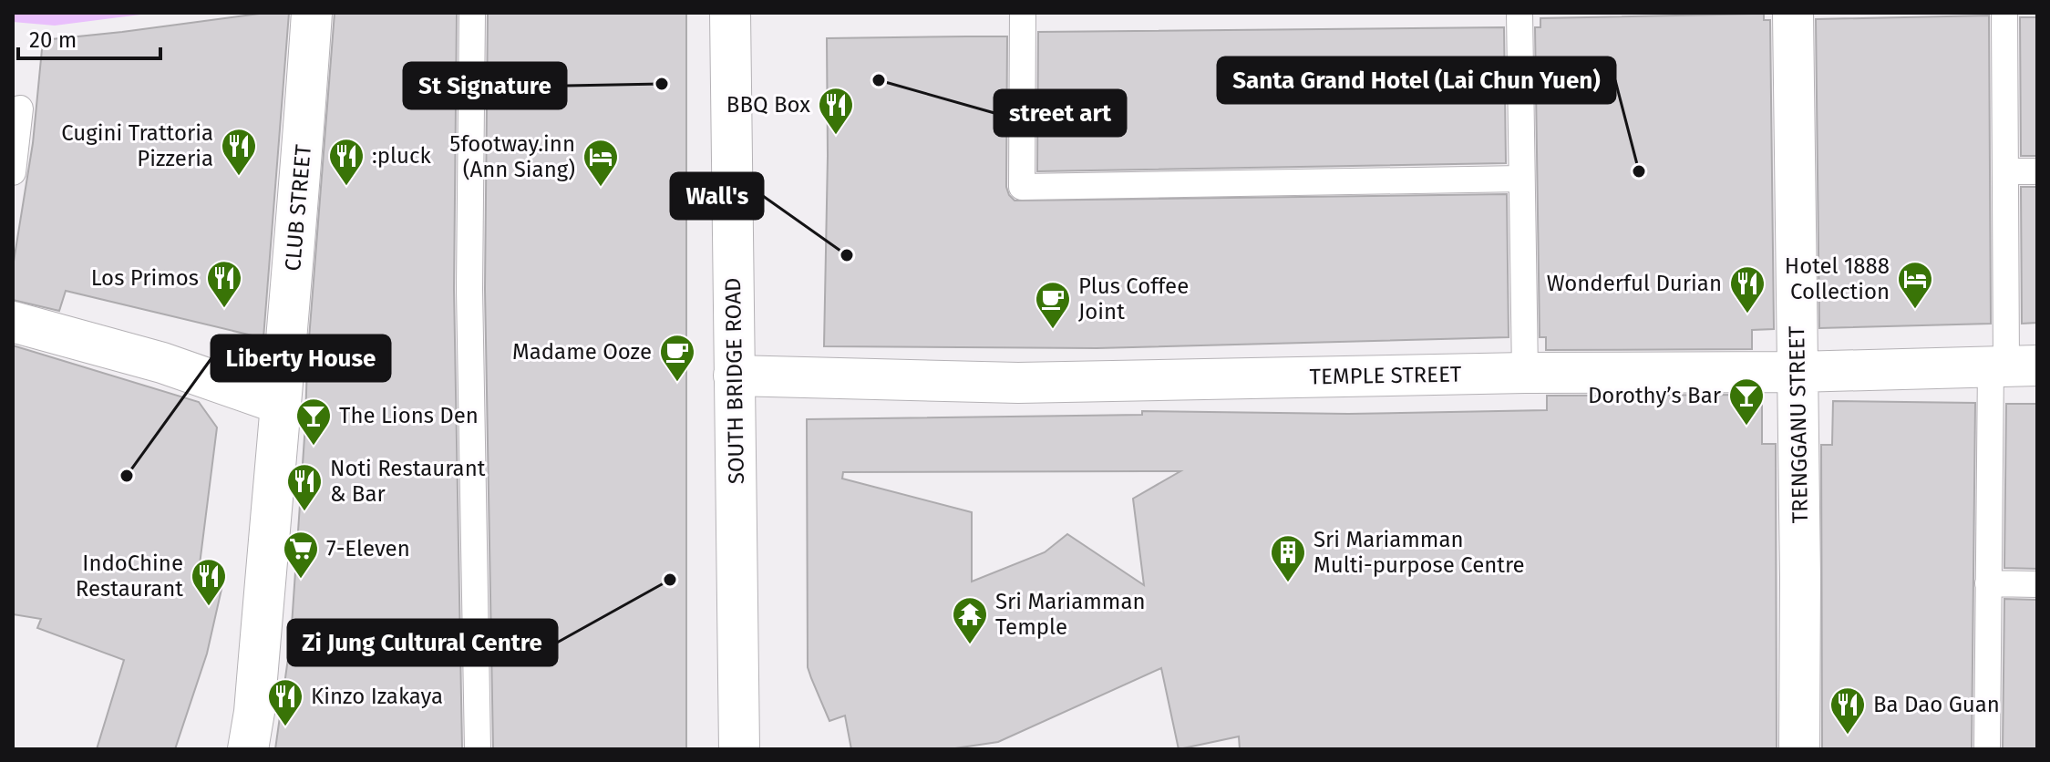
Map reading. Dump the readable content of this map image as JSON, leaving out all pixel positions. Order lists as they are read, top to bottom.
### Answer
{
  "streets": {
    "street": [
      "CLUB STREET",
      "TEMPLE STREET",
      "SOUTH BRIDGE ROAD",
      "TRENGGANU STREET"
    ]
  },
  "crossings": [
    ["TEMPLE STREET", "SOUTH BRIDGE ROAD"],
    ["TEMPLE STREET", "TRENGGANU STREET"]
  ],
  "places": {
    "other": [
      "street art",
      "St Signature",
      "Santa Grand Hotel (Lai Chun Yuen)",
      "Wall's",
      "Liberty House",
      "Zi Jung Cultural Centre"
    ],
    "restaurant": [
      "BBQ Box",
      "Cugini Trattoria Pizzeria",
      ":pluck",
      "Los Primos",
      "Wonderful Durian",
      "Noti Restaurant & Bar",
      "IndoChine Restaurant",
      "Kinzo Izakaya",
      "Ba Dao Guan"
    ],
    "hotel": ["5footway.inn (Ann Siang)", "Hotel 1888 Collection"],
    "cafe": ["Plus Coffee Joint", "Madame Ooze"],
    "bar": ["Dorothy’s Bar", "The Lions Den"],
    "supermarket": ["7-Eleven"],
    "building": ["Sri Mariamman Multi-purpose Centre"],
    "temple": ["Sri Mariamman Temple"]
  },
  "scale_bar": "20 m"
}
